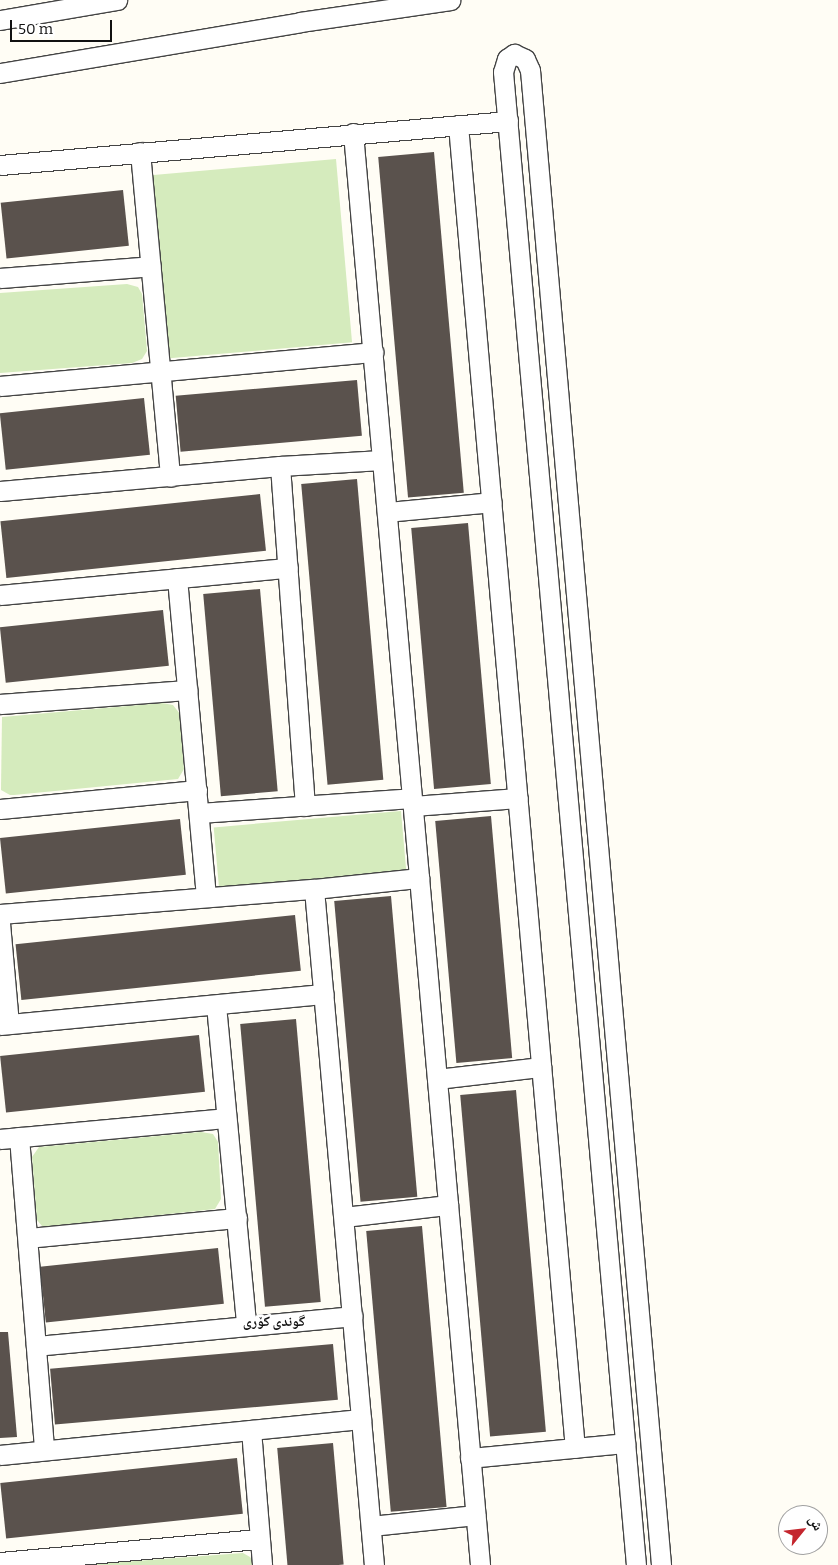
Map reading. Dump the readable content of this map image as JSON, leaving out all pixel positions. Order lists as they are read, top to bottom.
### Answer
{
  "districts": ["گوندی کۆری"],
  "scale_bar": "50 m",
  "north": "top right"
}
